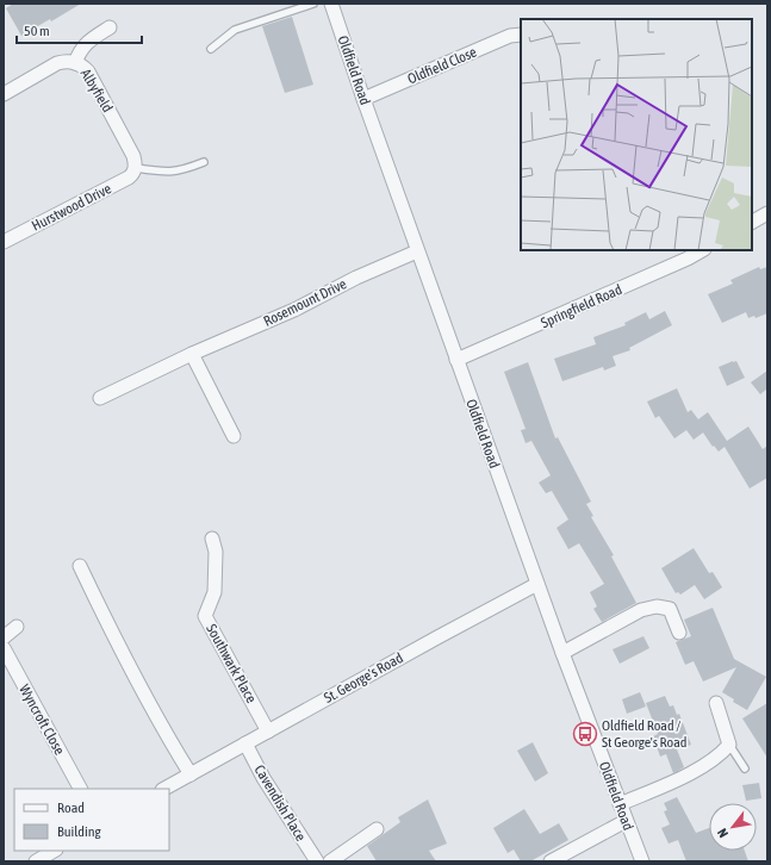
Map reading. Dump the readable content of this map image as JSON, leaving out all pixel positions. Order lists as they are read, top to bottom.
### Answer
{
  "streets": {
    "street": [
      "Oldfield Close",
      "Oldfield Road",
      "Albyfield",
      "Hurstwood Drive",
      "Rosemount Drive",
      "Springfield Road",
      "Southwark Place",
      "St. George's Road",
      "Wyncroft Close",
      "Cavendish Place"
    ]
  },
  "crossings": [
    ["Oldfield Close", "Oldfield Road"],
    ["Oldfield Road", "Rosemount Drive"],
    ["Oldfield Road", "Springfield Road"],
    ["Oldfield Road", "St. George's Road"],
    ["Albyfield", "Hurstwood Drive"],
    ["Southwark Place", "St. George's Road"],
    ["St. George's Road", "Cavendish Place"]
  ],
  "places": {
    "bus stop": ["Oldfield Road / St George's Road"]
  },
  "legend": ["Road", "Building"],
  "scale_bar": "50 m",
  "north": "bottom left"
}
